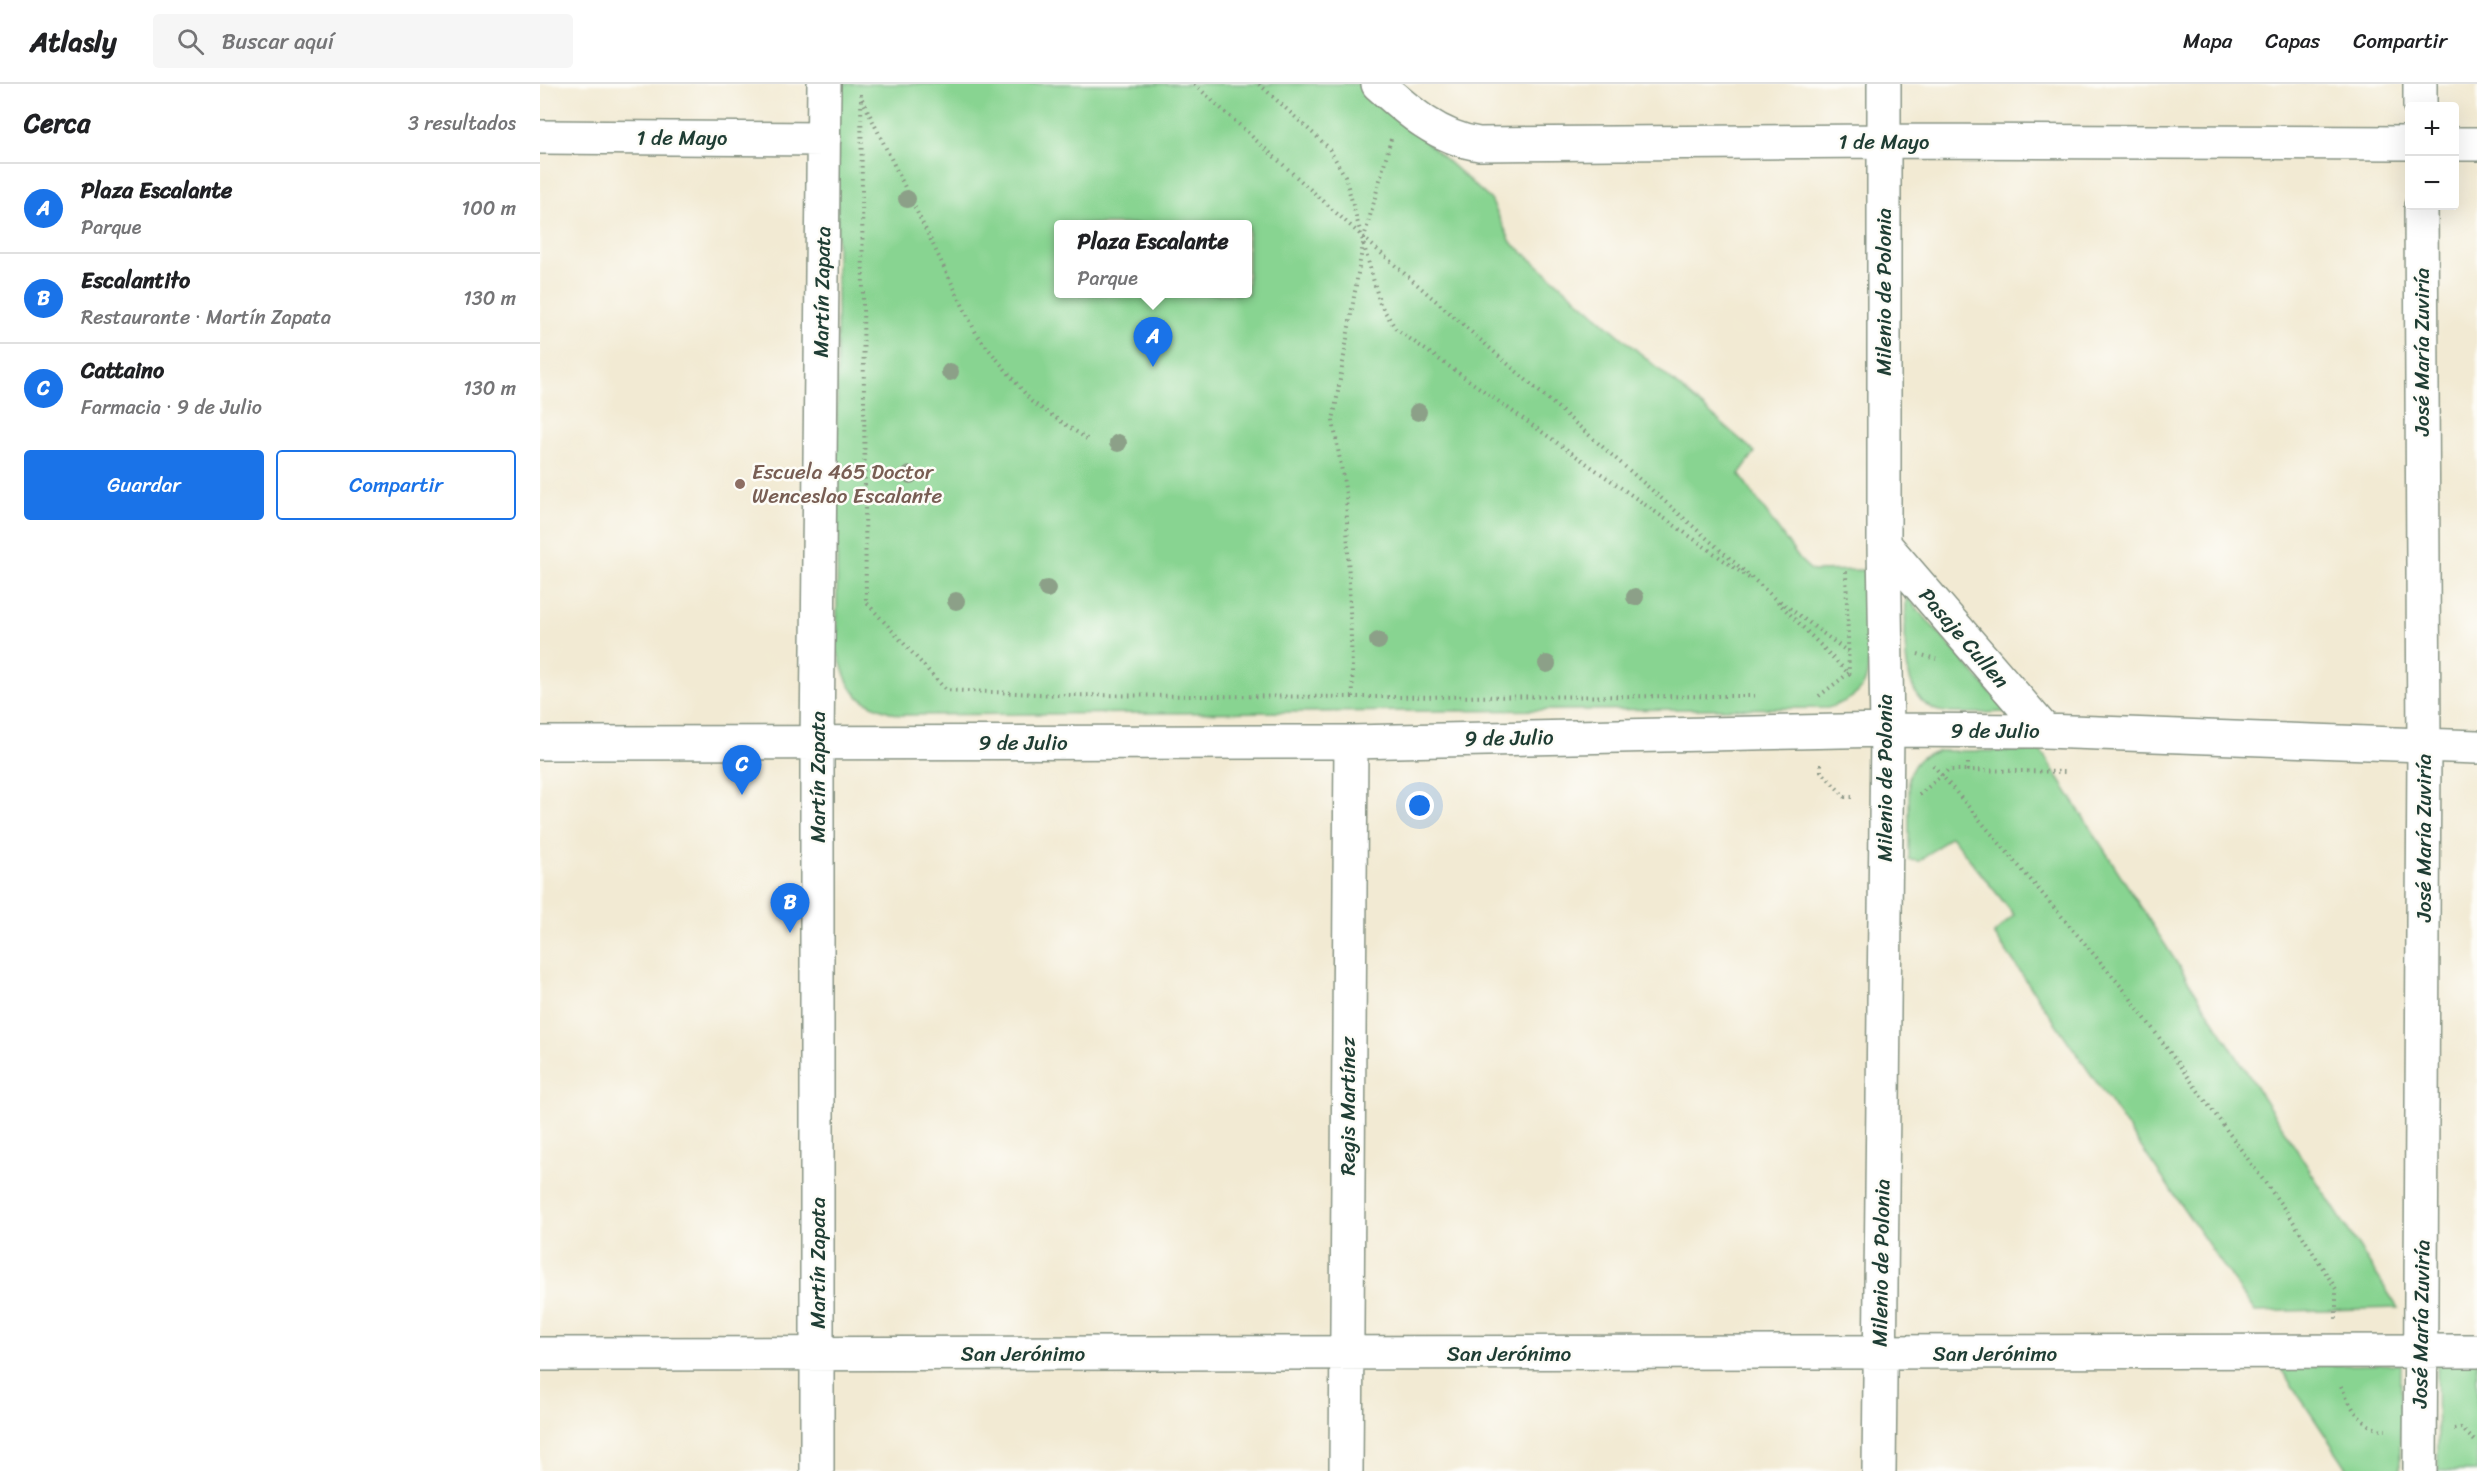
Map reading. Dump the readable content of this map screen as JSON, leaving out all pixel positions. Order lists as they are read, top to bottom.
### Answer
{
  "streets": {
    "street": [
      "1 de Mayo",
      "Martín Zapata",
      "Milenio de Polonia",
      "José María Zuviría",
      "Pasaje Cullen",
      "9 de Julio",
      "Regis Martínez",
      "San Jerónimo"
    ]
  },
  "crossings": [
    ["1 de Mayo", "Martín Zapata"],
    ["1 de Mayo", "Milenio de Polonia"],
    ["Martín Zapata", "9 de Julio"],
    ["Martín Zapata", "San Jerónimo"],
    ["Milenio de Polonia", "Pasaje Cullen"],
    ["Milenio de Polonia", "9 de Julio"],
    ["Milenio de Polonia", "San Jerónimo"],
    ["José María Zuviría", "9 de Julio"],
    ["José María Zuviría", "San Jerónimo"],
    ["Pasaje Cullen", "9 de Julio"],
    ["9 de Julio", "Regis Martínez"],
    ["Regis Martínez", "San Jerónimo"]
  ],
  "places": ["Escuela 465 Doctor Wenceslao Escalante"],
  "page": {
    "header": "Atlasly",
    "search": "Buscar aquí",
    "nav": ["Mapa", "Capas", "Compartir"],
    "heading": ["Cerca", "3 resultados"],
    "map_buttons": ["+", "−"],
    "list": [
      {
        "mark": "A",
        "name": "Plaza Escalante",
        "note": "Parque",
        "value": "100 m"
      },
      {
        "mark": "B",
        "name": "Escalantito",
        "note": "Restaurante · Martín Zapata",
        "value": "130 m"
      },
      {
        "mark": "C",
        "name": "Cattaino",
        "note": "Farmacia · 9 de Julio",
        "value": "130 m"
      }
    ],
    "popup": ["Plaza Escalante", "Parque"],
    "pins": ["A", "C", "B"],
    "buttons": ["Guardar", "Compartir"]
  }
}
